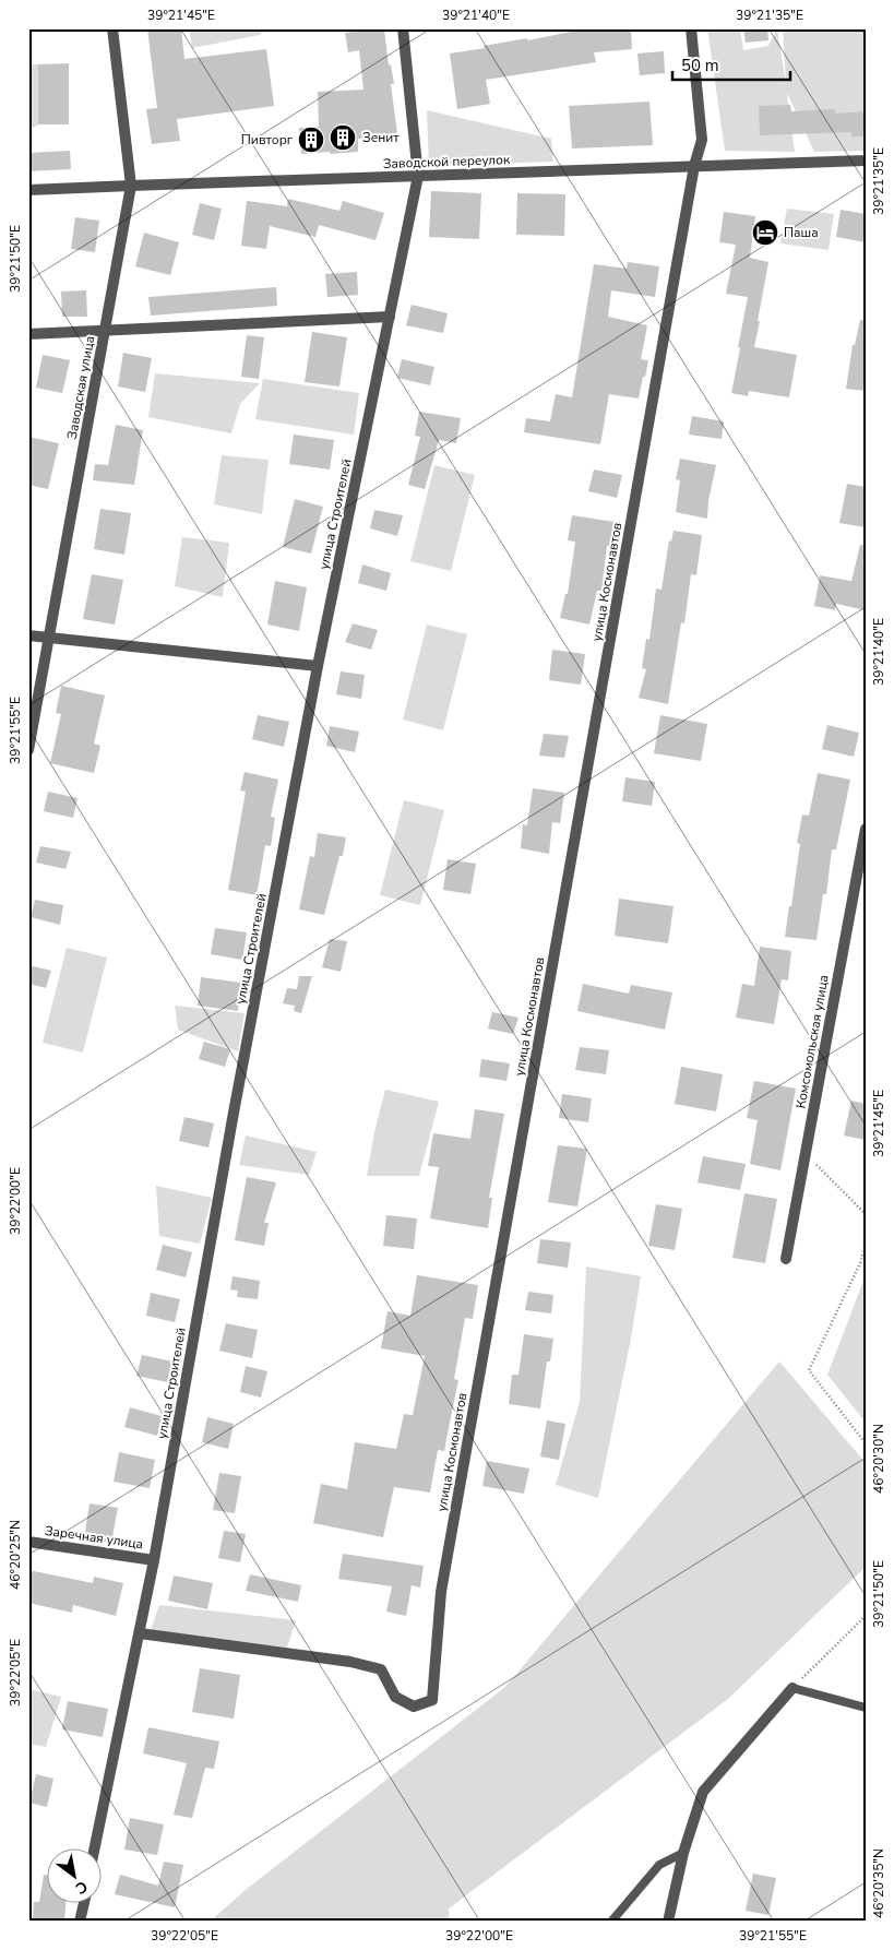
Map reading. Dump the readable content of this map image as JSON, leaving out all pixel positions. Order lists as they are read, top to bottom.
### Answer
{
  "streets": {
    "street": [
      "Заводской переулок",
      "Заводская улица",
      "улица Строителей",
      "улица Космонавтов",
      "Комсомольская улица",
      "Заречная улица"
    ]
  },
  "crossings": [
    ["Заводской переулок", "Заводская улица"],
    ["Заводской переулок", "улица Строителей"],
    ["Заводской переулок", "улица Космонавтов"],
    ["улица Строителей", "улица Космонавтов"],
    ["улица Строителей", "Заречная улица"]
  ],
  "places": {
    "building": ["Зенит", "Пивторг"],
    "hotel": ["Паша"]
  },
  "scale_bar": "50 m",
  "north": "bottom right",
  "coordinates": [
    "39°21'45\"E",
    "39°21'40\"E",
    "39°21'35\"E",
    "39°21'50\"E",
    "39°21'55\"E",
    "39°22'00\"E",
    "46°20'30\"N",
    "46°20'25\"N",
    "39°22'05\"E",
    "46°20'35\"N"
  ]
}
